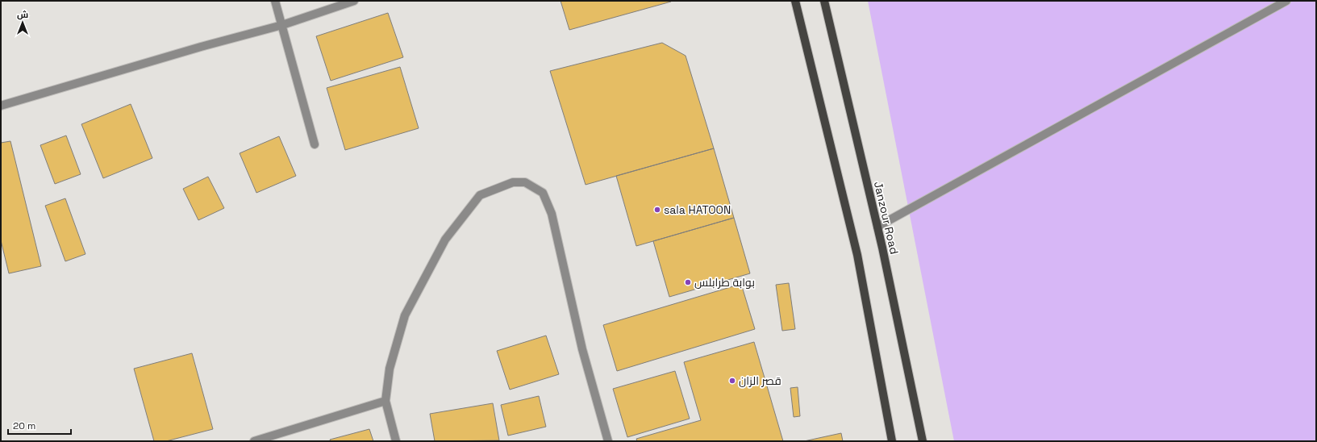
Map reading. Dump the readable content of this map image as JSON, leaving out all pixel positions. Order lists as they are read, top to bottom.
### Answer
{
  "streets": {
    "main road": ["Janzour Road"]
  },
  "places": ["sala HATOON", "بوابة طرابلس", "قصر الزان"],
  "scale_bar": "20 m",
  "north": "top"
}
